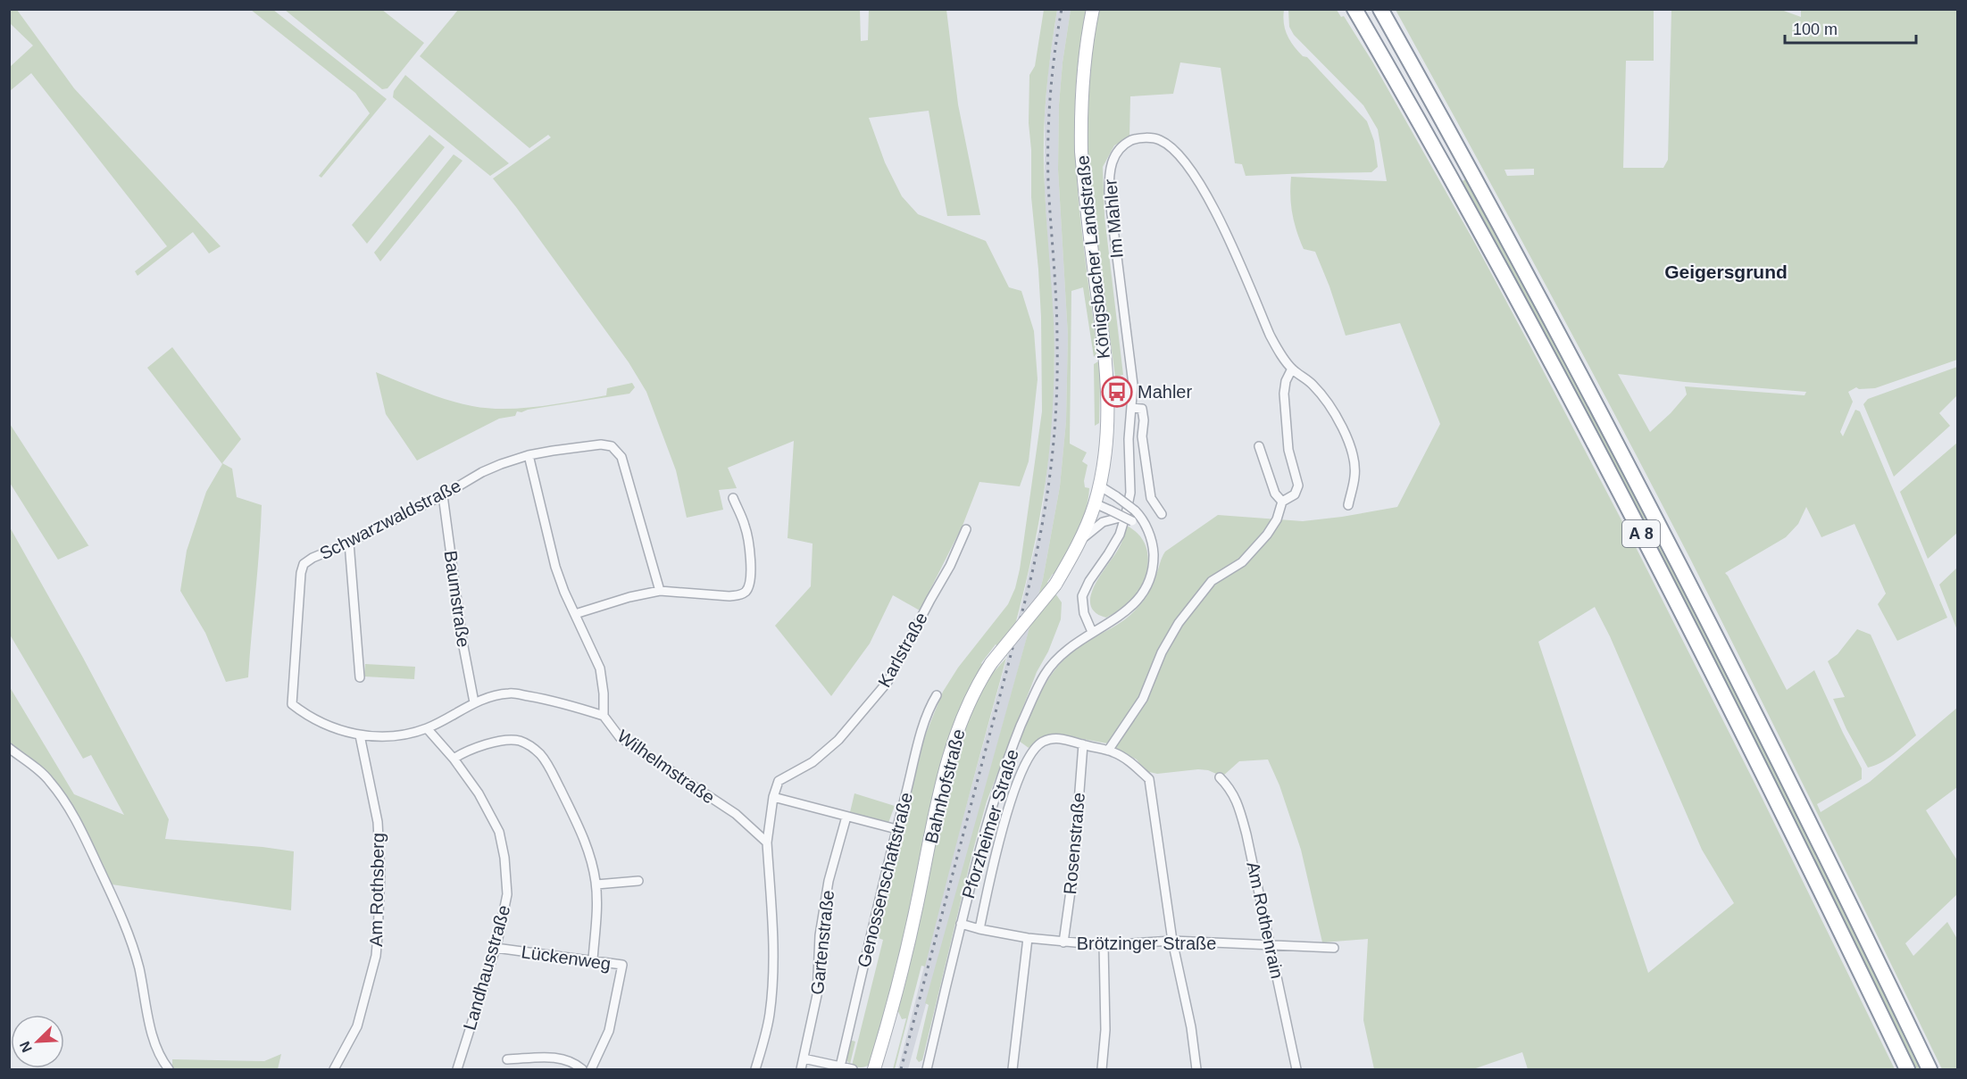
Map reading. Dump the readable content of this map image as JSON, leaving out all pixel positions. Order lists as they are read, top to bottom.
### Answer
{
  "streets": {
    "highway": ["A 8"],
    "main road": ["Königsbacher Landstraße", "Bahnhofstraße"],
    "street": [
      "Im Mahler",
      "Schwarzwaldstraße",
      "Baumstraße",
      "Karlstraße",
      "Wilhelmstraße",
      "Pforzheimer Straße",
      "Rosenstraße",
      "Genossenschaftstraße",
      "Am Rothsberg",
      "Am Rothenrain",
      "Gartenstraße",
      "Brötzinger Straße",
      "Lückenweg",
      "Landhausstraße"
    ]
  },
  "crossings": [
    ["Im Mahler", "Pforzheimer Straße"],
    ["Königsbacher Landstraße", "Bahnhofstraße"],
    ["Königsbacher Landstraße", "Pforzheimer Straße"],
    ["Schwarzwaldstraße", "Baumstraße"],
    ["Schwarzwaldstraße", "Wilhelmstraße"],
    ["Schwarzwaldstraße", "Am Rothsberg"],
    ["Karlstraße", "Wilhelmstraße"],
    ["Pforzheimer Straße", "Brötzinger Straße"],
    ["Rosenstraße", "Brötzinger Straße"],
    ["Am Rothenrain", "Brötzinger Straße"],
    ["Lückenweg", "Landhausstraße"]
  ],
  "districts": ["Geigersgrund"],
  "places": {
    "bus stop": ["Mahler"]
  },
  "scale_bar": "100 m",
  "north": "bottom left"
}
